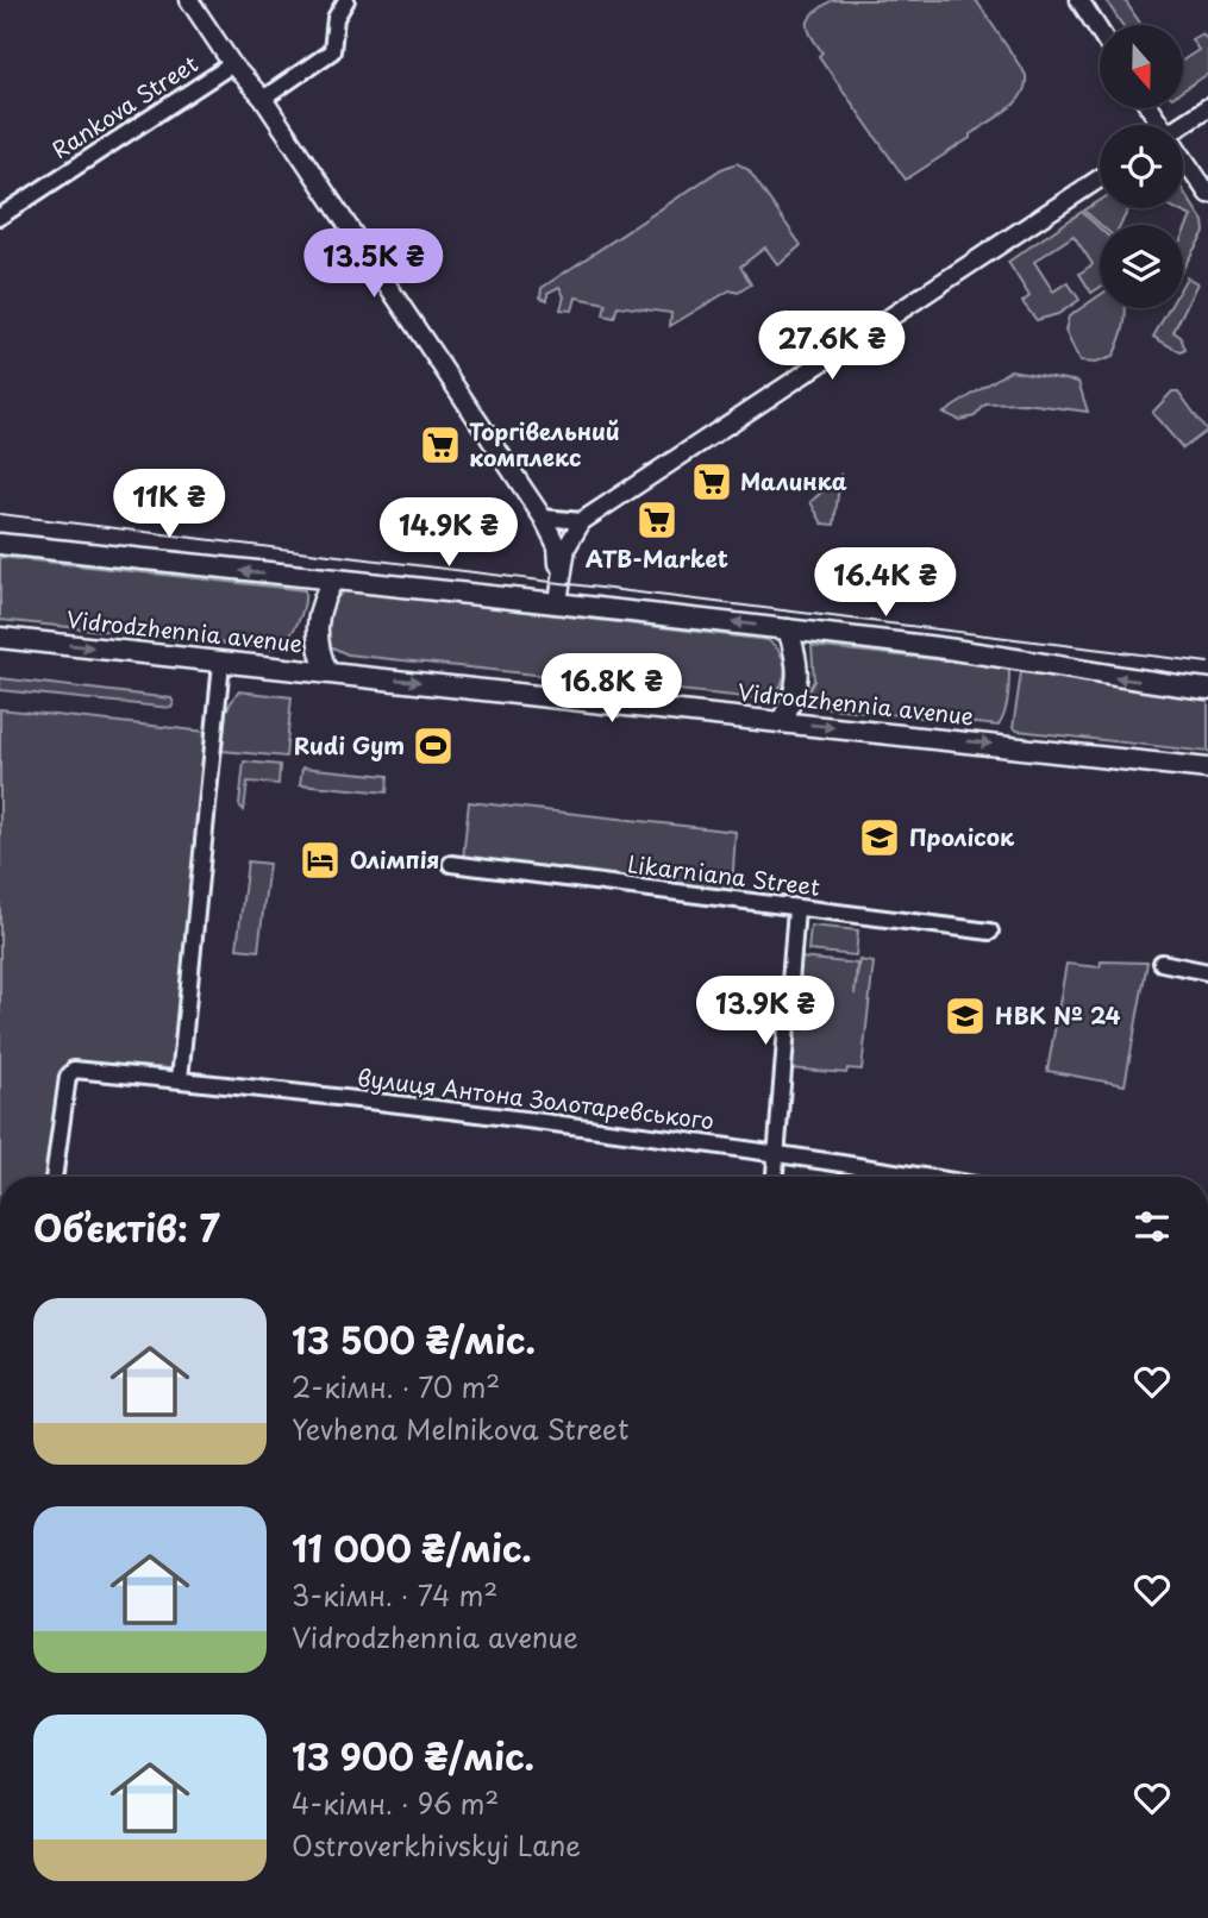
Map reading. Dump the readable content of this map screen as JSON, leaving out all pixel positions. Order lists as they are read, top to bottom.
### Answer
{
  "streets": {
    "main road": ["Vidrodzhennia avenue"],
    "street": ["Rankova Street", "Likarniana Street", "вулиця Антона Золотаревського"]
  },
  "places": {
    "supermarket": ["Торгівельний комплекс", "Малинка", "ATB-Market"],
    "sports": ["Rudi Gym"],
    "school or university": ["Пролісок", "НВК № 24"],
    "hotel": ["Олімпія"]
  },
  "north": "bottom",
  "page": {
    "price": [
      "13.5K ₴",
      "27.6K ₴",
      "11K ₴",
      "14.9K ₴",
      "16.4K ₴",
      "16.8K ₴",
      "13.9K ₴"
    ],
    "heading": "Об’єктів: 7",
    "list": [
      {
        "name": "13 500 ₴/міс.",
        "note": "2-кімн. · 70 m² · Yevhena Melnikova Street"
      },
      {
        "name": "11 000 ₴/міс.",
        "note": "3-кімн. · 74 m² · Vidrodzhennia avenue"
      },
      {
        "name": "13 900 ₴/міс.",
        "note": "4-кімн. · 96 m² · Ostroverkhivskyi Lane"
      }
    ]
  }
}
